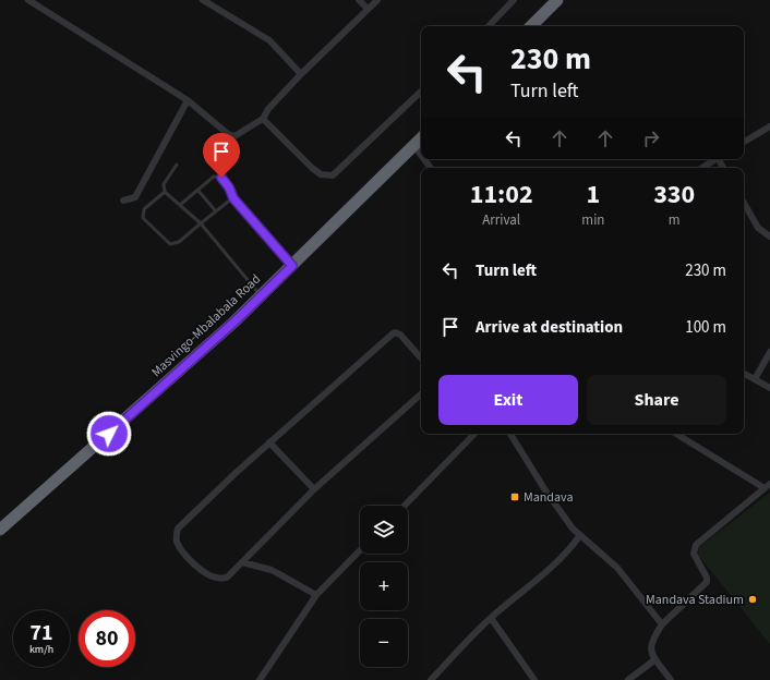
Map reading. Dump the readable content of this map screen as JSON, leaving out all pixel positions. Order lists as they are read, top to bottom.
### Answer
{
  "streets": {
    "highway": ["Masvingo-Mbalabala Road"]
  },
  "places": {
    "transit": ["Mandava"],
    "other": ["Mandava Stadium"]
  },
  "page": {
    "turn": ["230 m", "Turn left"],
    "eta": [
      "11:02",
      "Arrival",
      "1",
      "min",
      "330",
      "m"
    ],
    "list": [
      {
        "name": "Turn left",
        "value": "230 m"
      },
      {
        "name": "Arrive at destination",
        "value": "100 m"
      }
    ],
    "buttons": ["Exit", "Share"],
    "map_buttons": ["+", "−"],
    "speed": "71 km/h",
    "limit": "80"
  }
}
